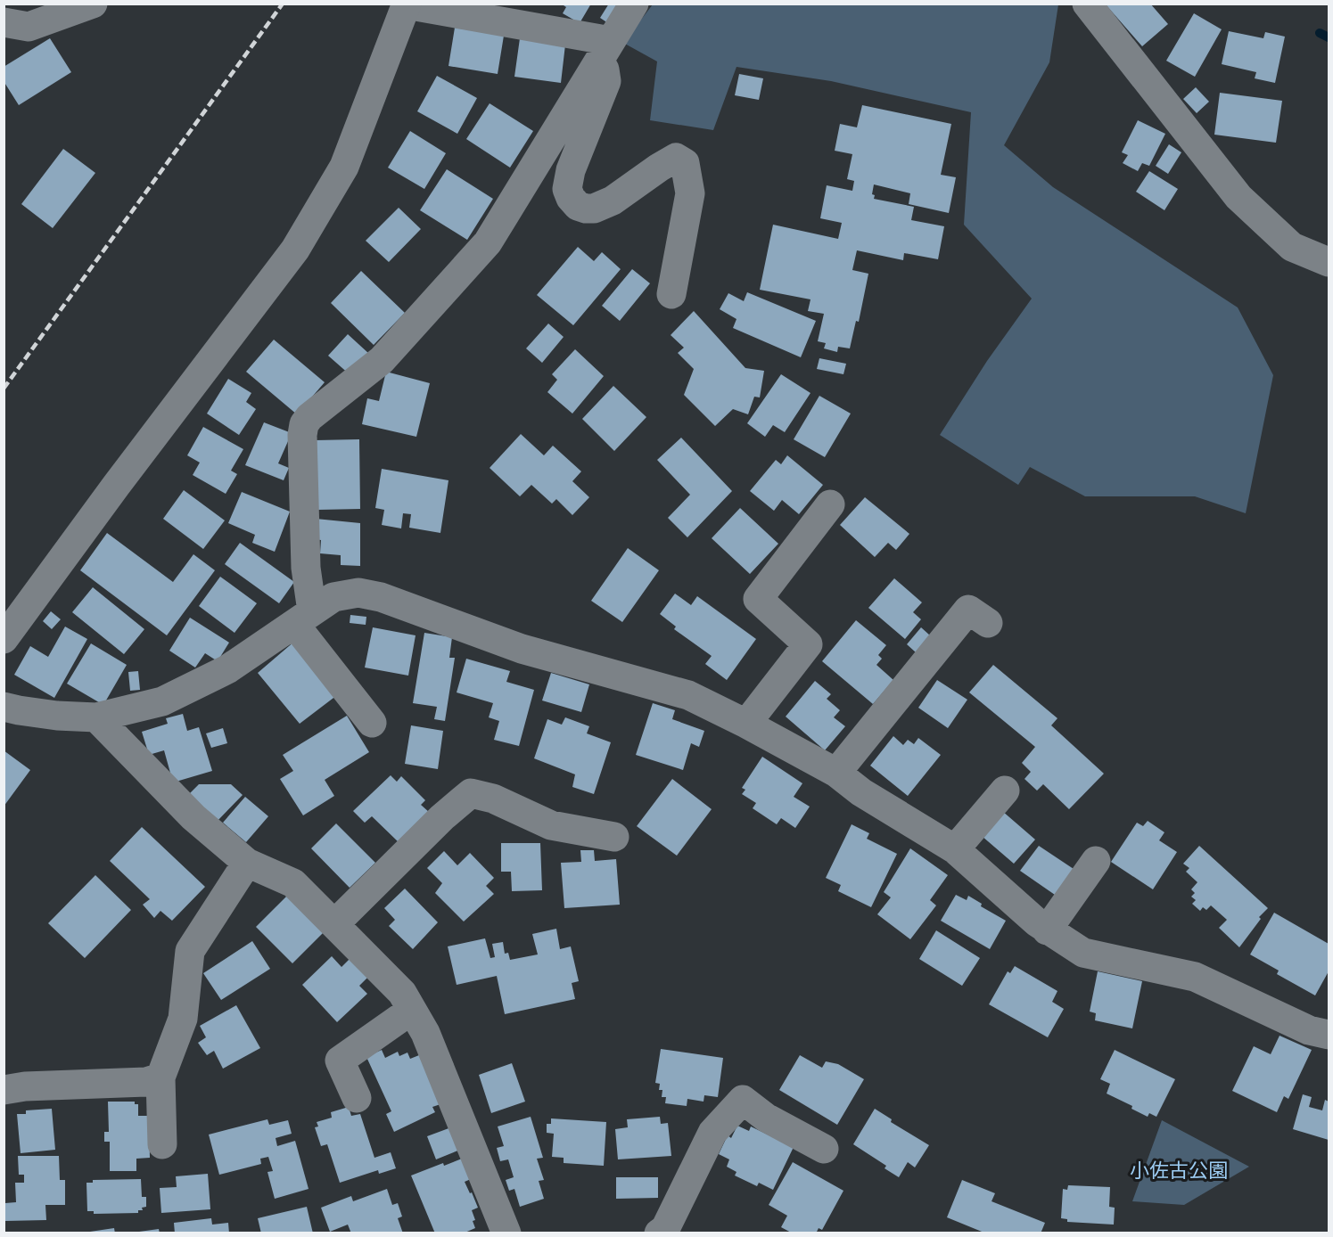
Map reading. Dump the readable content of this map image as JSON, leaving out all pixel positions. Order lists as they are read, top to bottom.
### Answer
{
  "parks": ["小佐古公園"]
}
